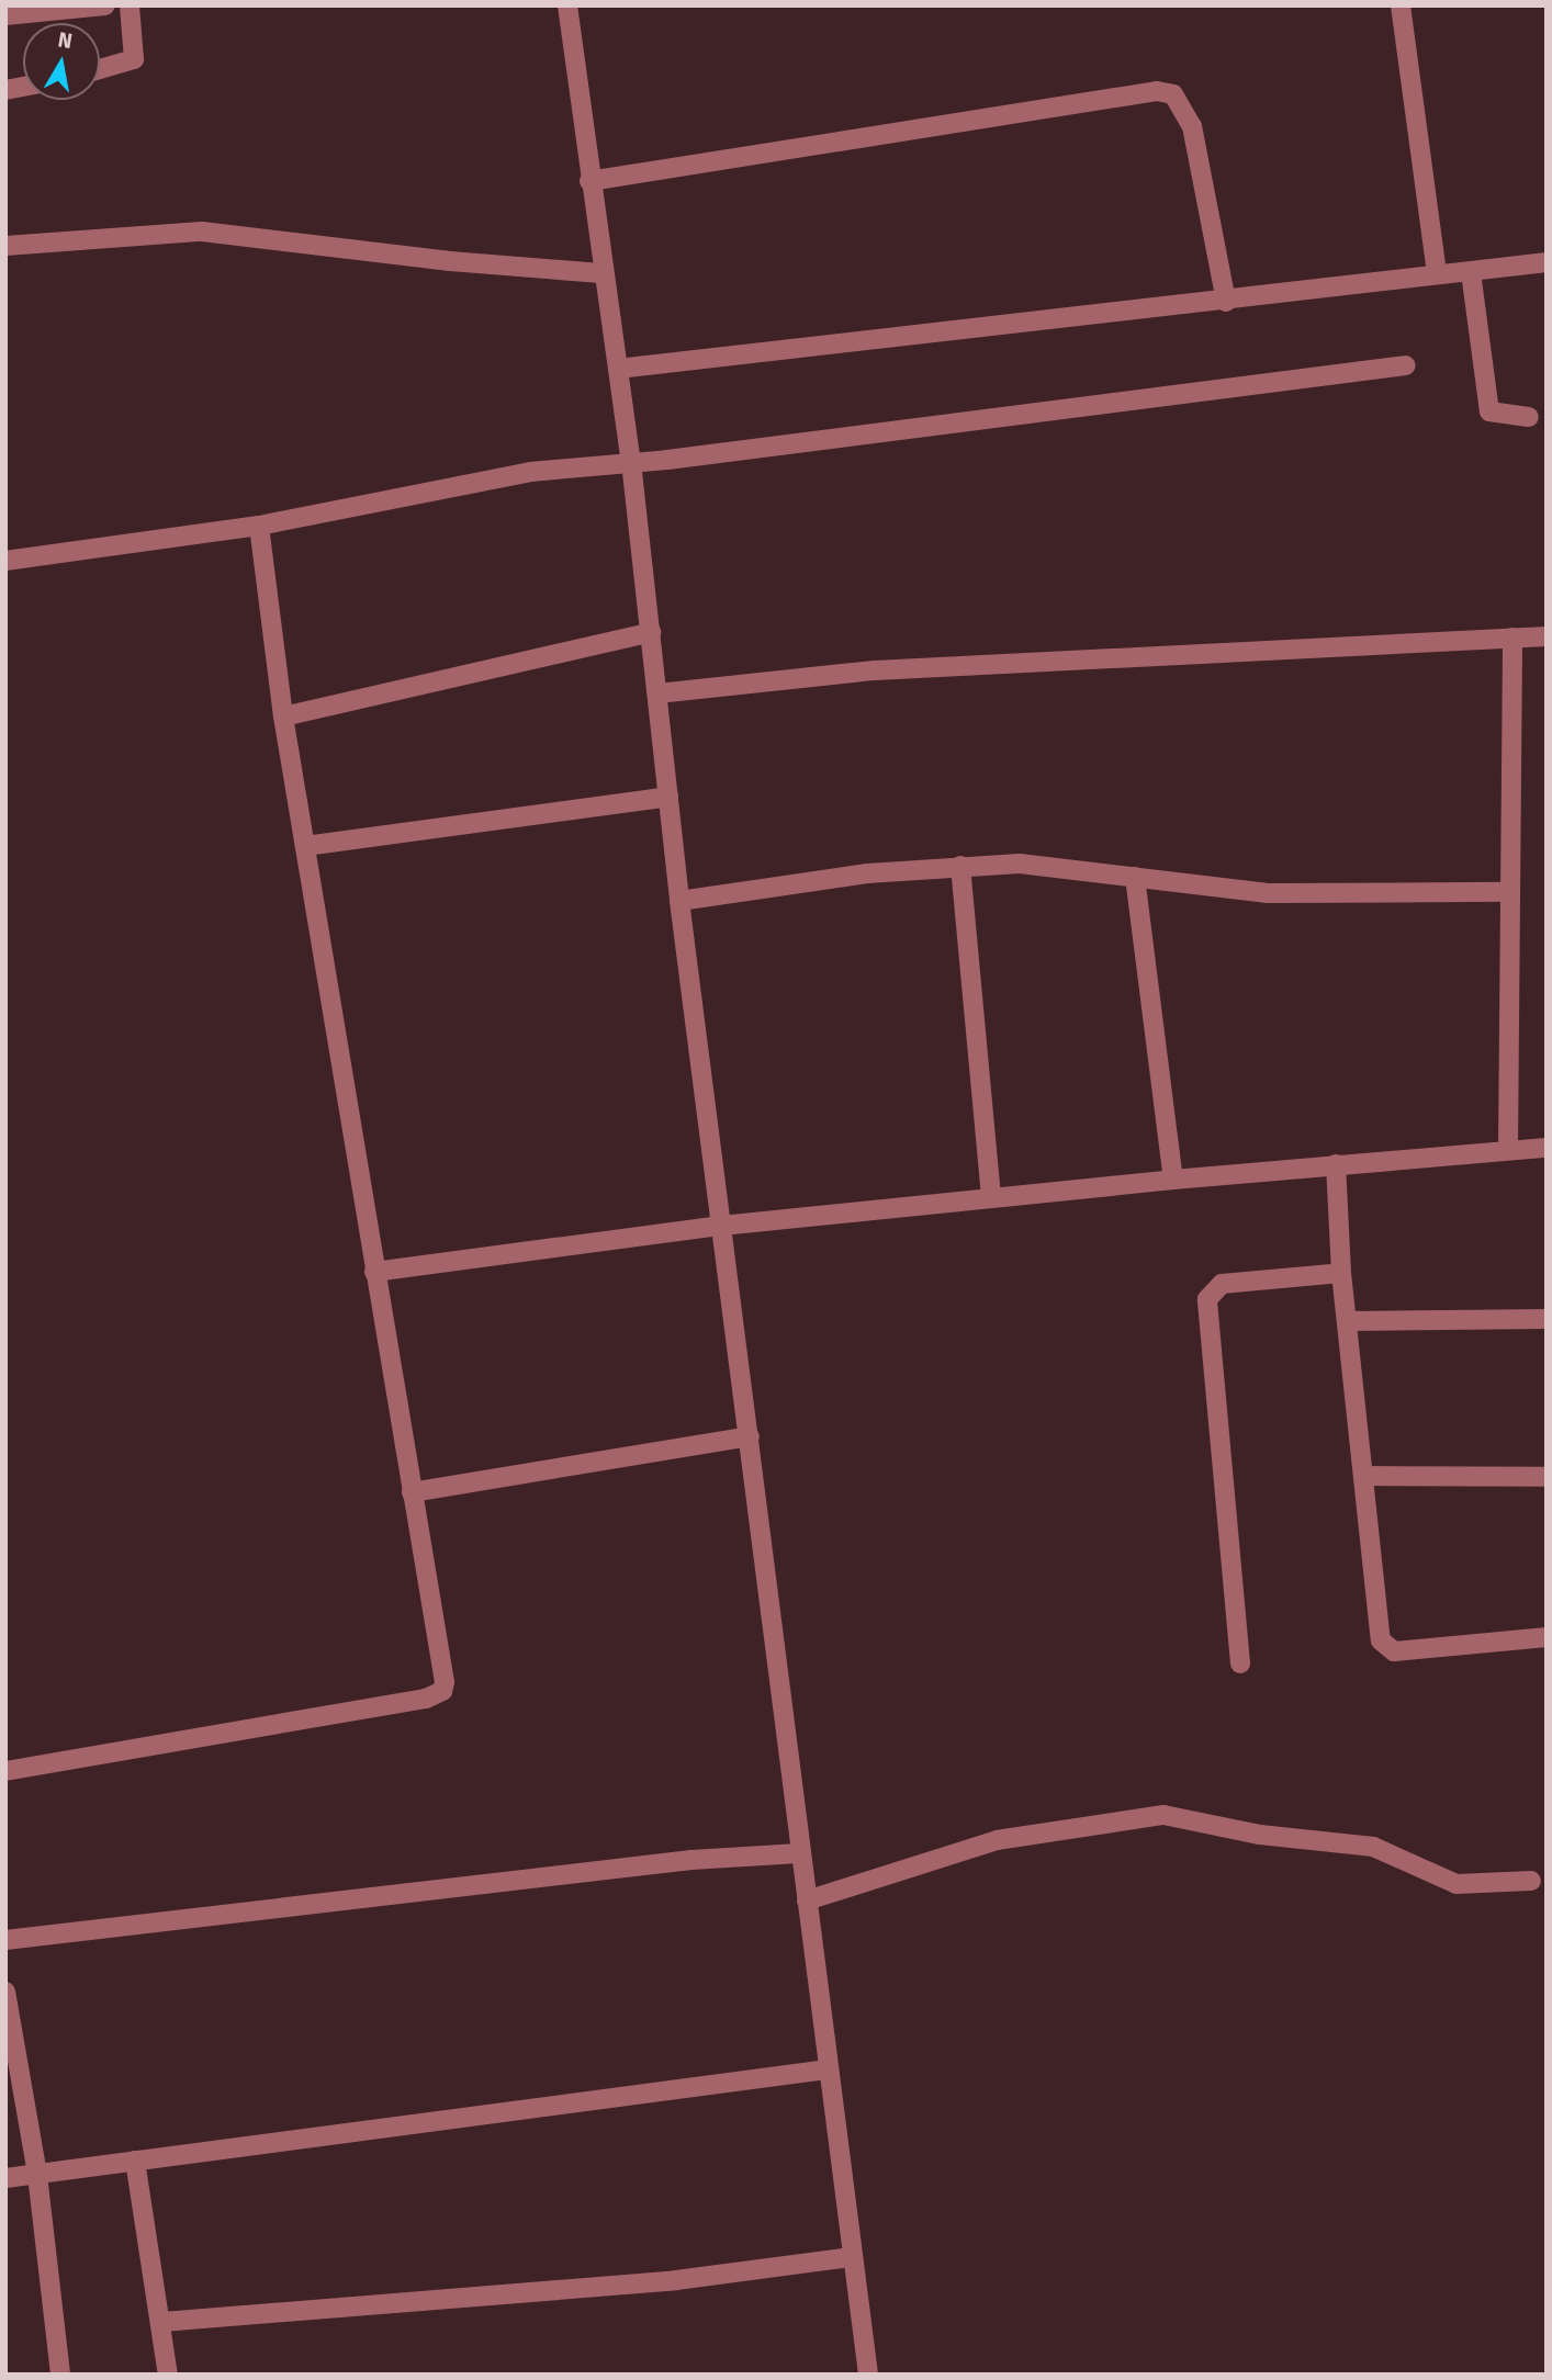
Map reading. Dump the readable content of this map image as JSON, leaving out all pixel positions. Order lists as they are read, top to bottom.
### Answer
{
  "north": "top"
}
